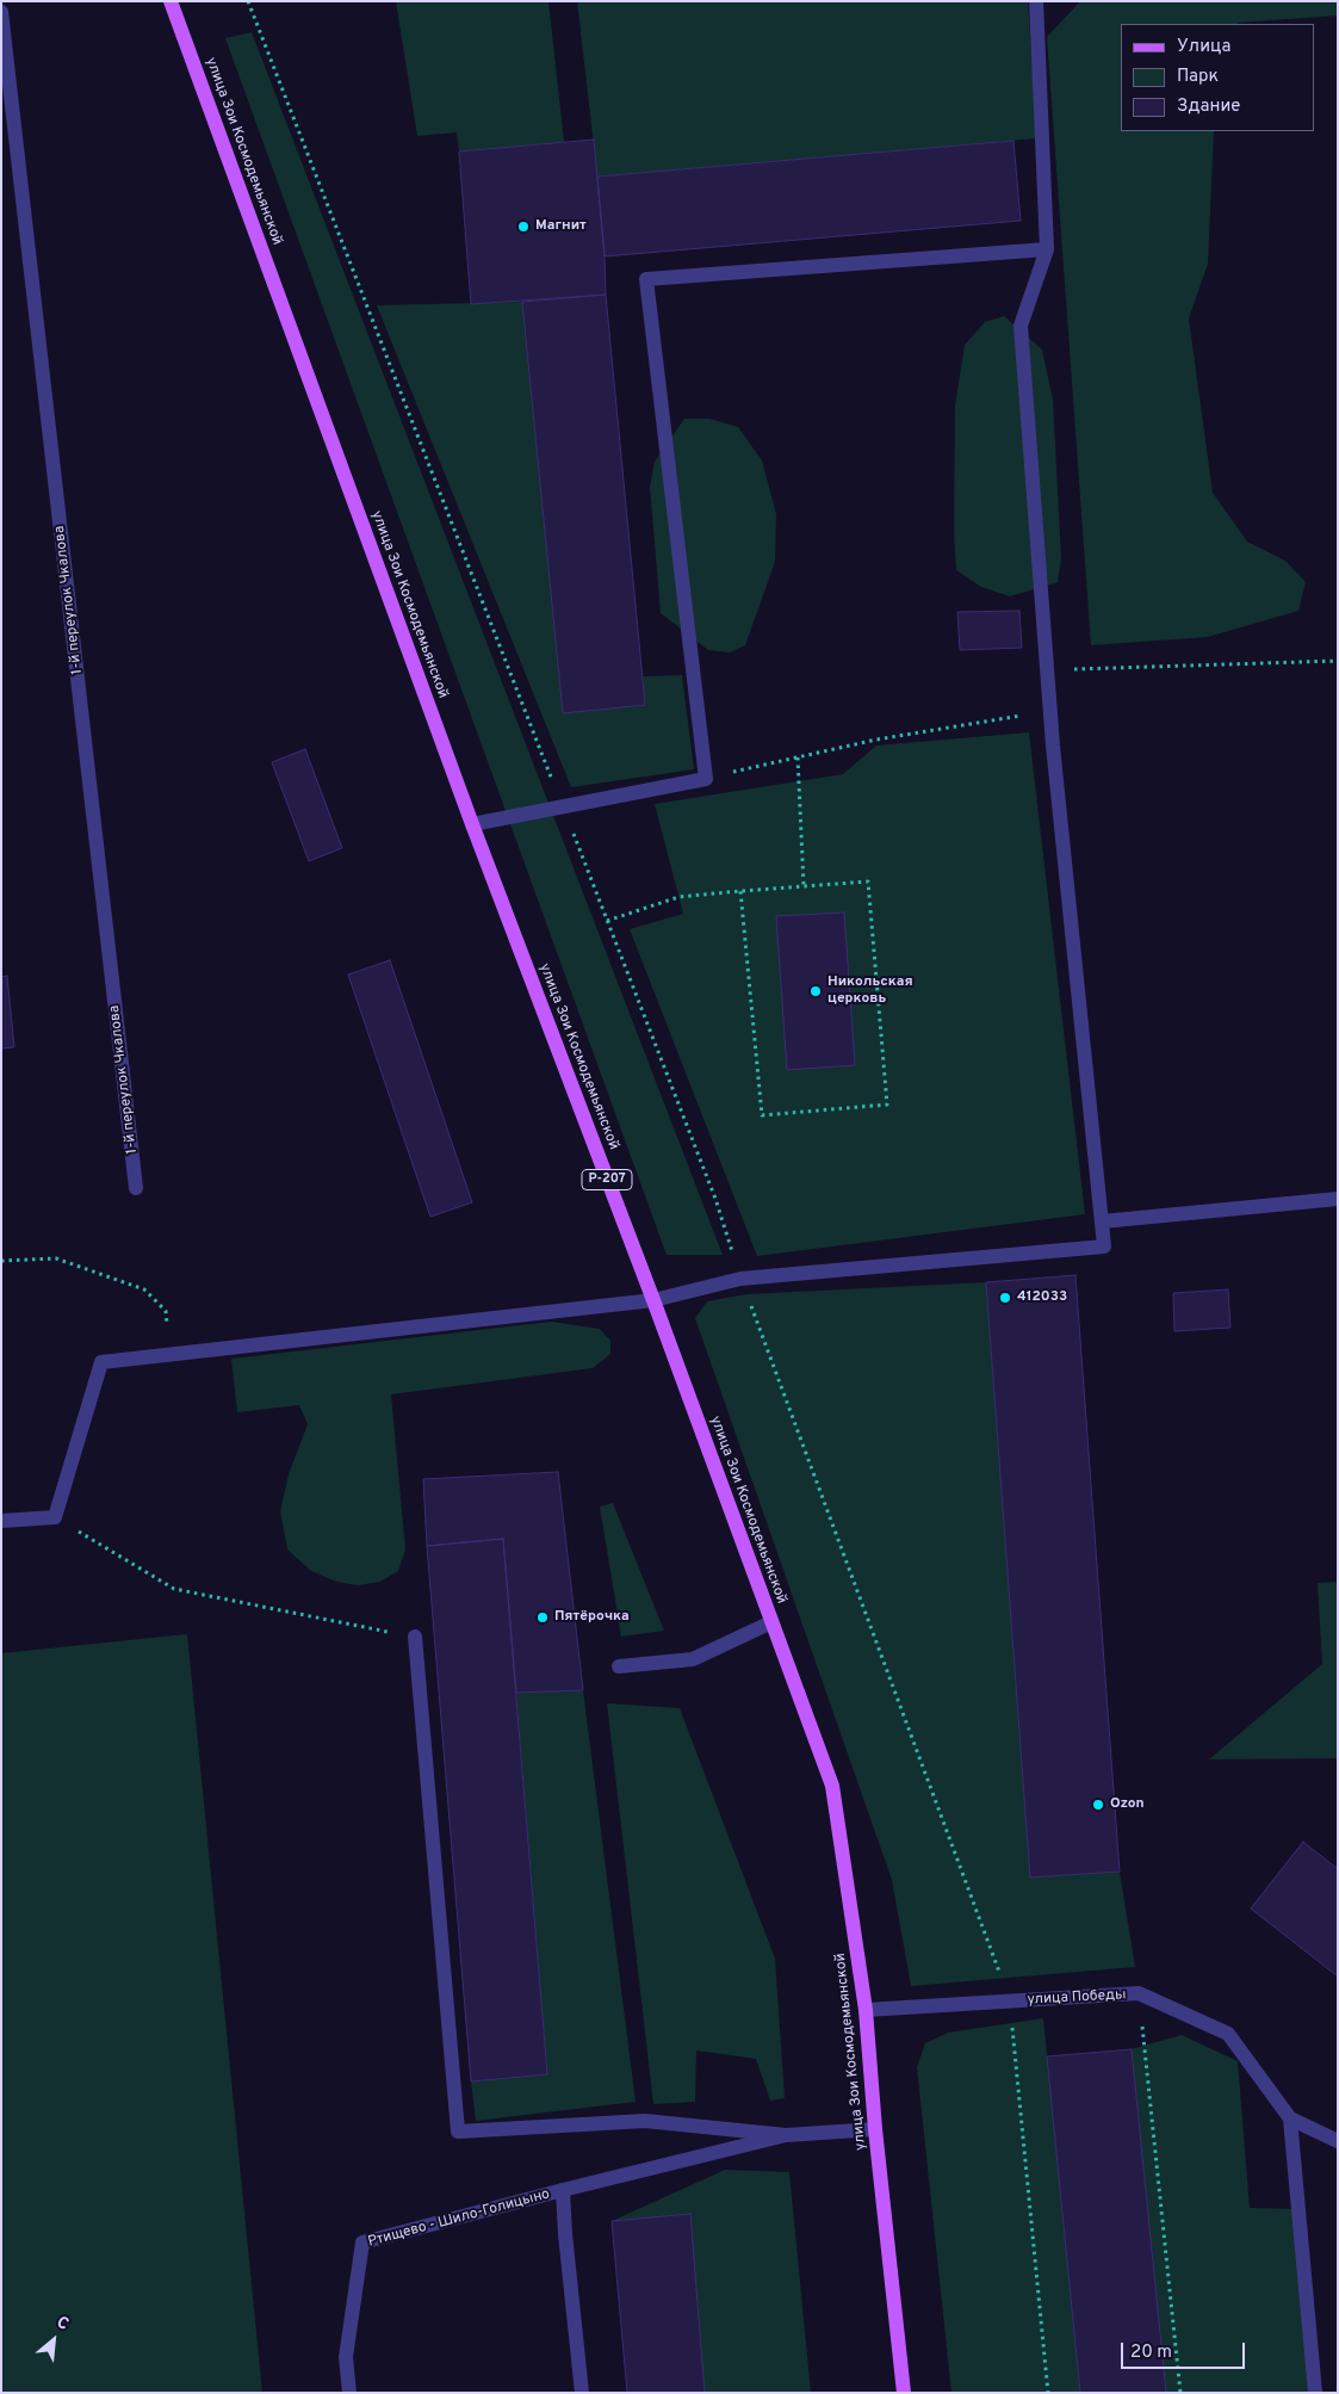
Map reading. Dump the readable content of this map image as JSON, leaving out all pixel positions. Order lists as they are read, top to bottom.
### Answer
{
  "streets": {
    "main road": ["улица Зои Космодемьянской", "Р-207"],
    "street": ["1-й переулок Чкалова", "улица Победы", "Ртищево - Шило-Голицыно"]
  },
  "crossings": [
    ["улица Зои Космодемьянской", "улица Победы"]
  ],
  "places": [
    "Магнит",
    "Никольская церковь",
    "412033",
    "Пятёрочка",
    "Ozon"
  ],
  "legend": ["Улица", "Парк", "Здание"],
  "scale_bar": "20 m",
  "north": "top right"
}
